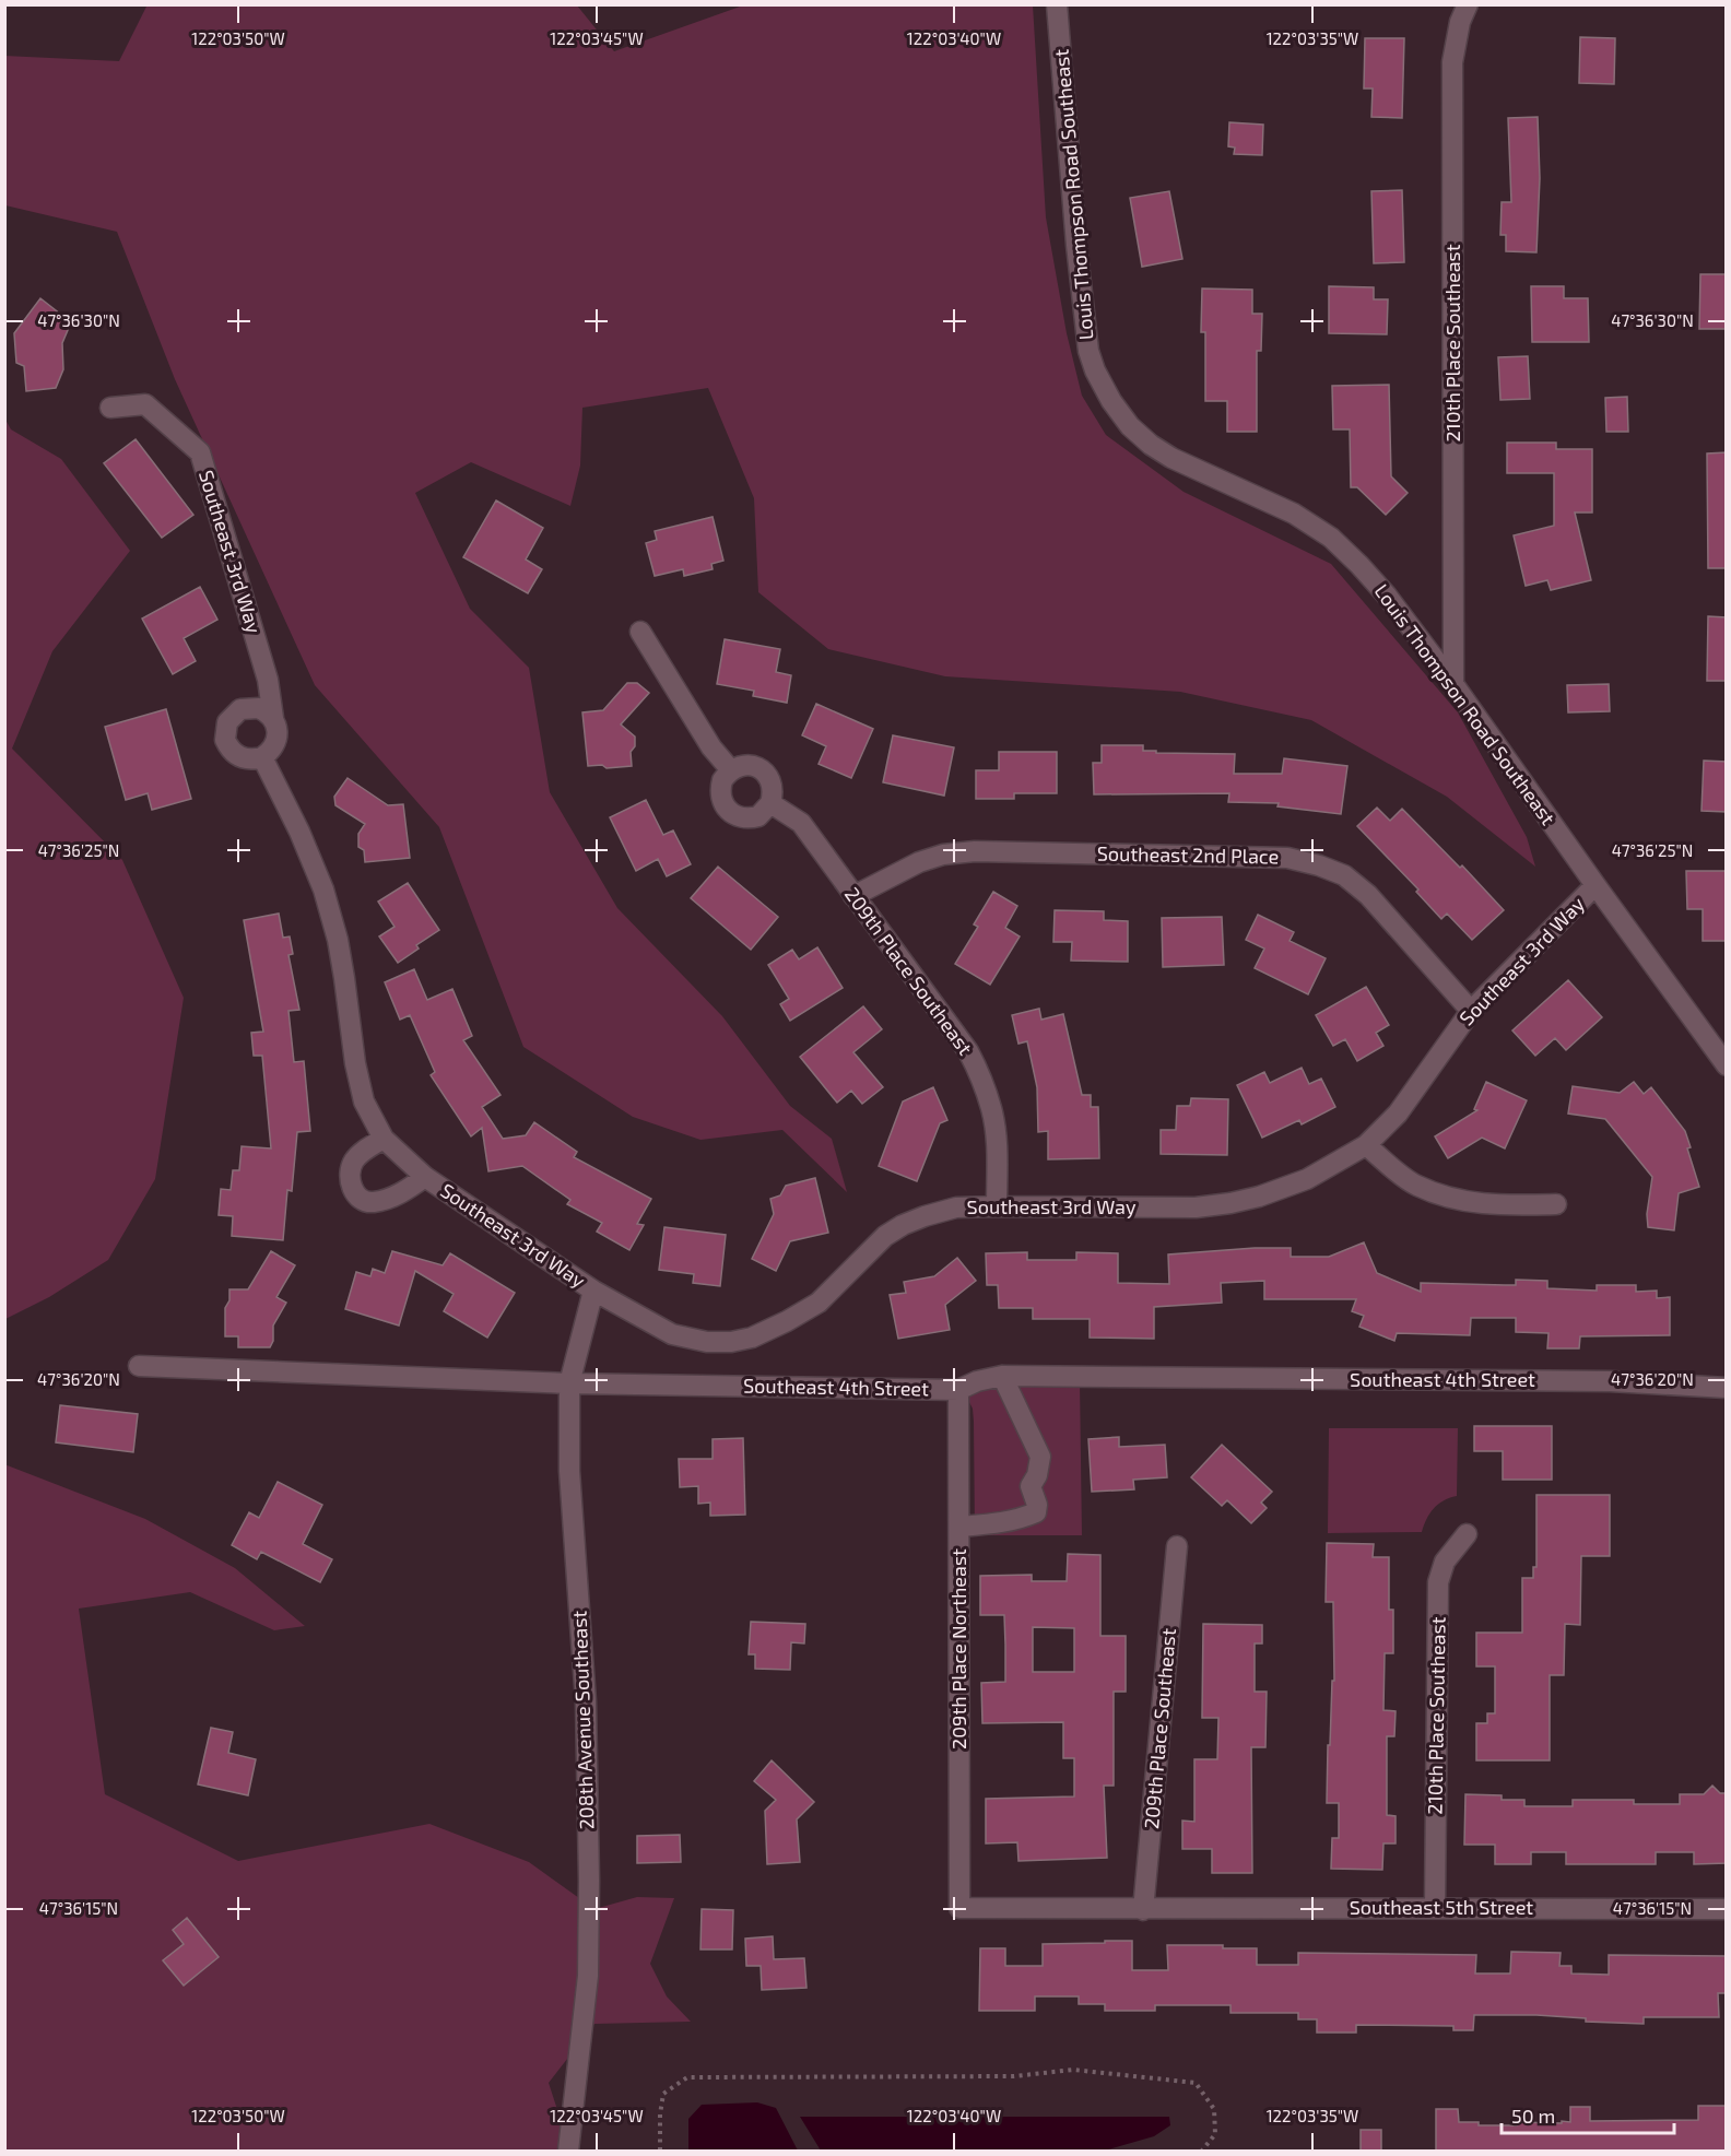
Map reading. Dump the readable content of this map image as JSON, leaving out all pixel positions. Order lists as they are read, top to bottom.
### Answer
{
  "streets": {
    "street": [
      "Louis Thompson Road Southeast",
      "210th Place Southeast",
      "Southeast 3rd Way",
      "Southeast 2nd Place",
      "209th Place Southeast",
      "Southeast 4th Street",
      "209th Place Northeast",
      "208th Avenue Southeast",
      "Southeast 5th Street"
    ]
  },
  "crossings": [
    ["Louis Thompson Road Southeast", "210th Place Southeast"],
    ["Louis Thompson Road Southeast", "Southeast 3rd Way"],
    ["210th Place Southeast", "Southeast 5th Street"],
    ["Southeast 3rd Way", "Southeast 2nd Place"],
    ["Southeast 3rd Way", "209th Place Southeast"],
    ["Southeast 3rd Way", "208th Avenue Southeast"],
    ["Southeast 2nd Place", "209th Place Southeast"],
    ["209th Place Southeast", "Southeast 5th Street"],
    ["Southeast 4th Street", "209th Place Northeast"],
    ["Southeast 4th Street", "208th Avenue Southeast"],
    ["209th Place Northeast", "Southeast 5th Street"]
  ],
  "scale_bar": "50 m",
  "coordinates": [
    "122°03'50\"W",
    "122°03'45\"W",
    "122°03'40\"W",
    "122°03'35\"W",
    "47°36'30\"N",
    "47°36'25\"N",
    "47°36'20\"N",
    "47°36'15\"N"
  ]
}
